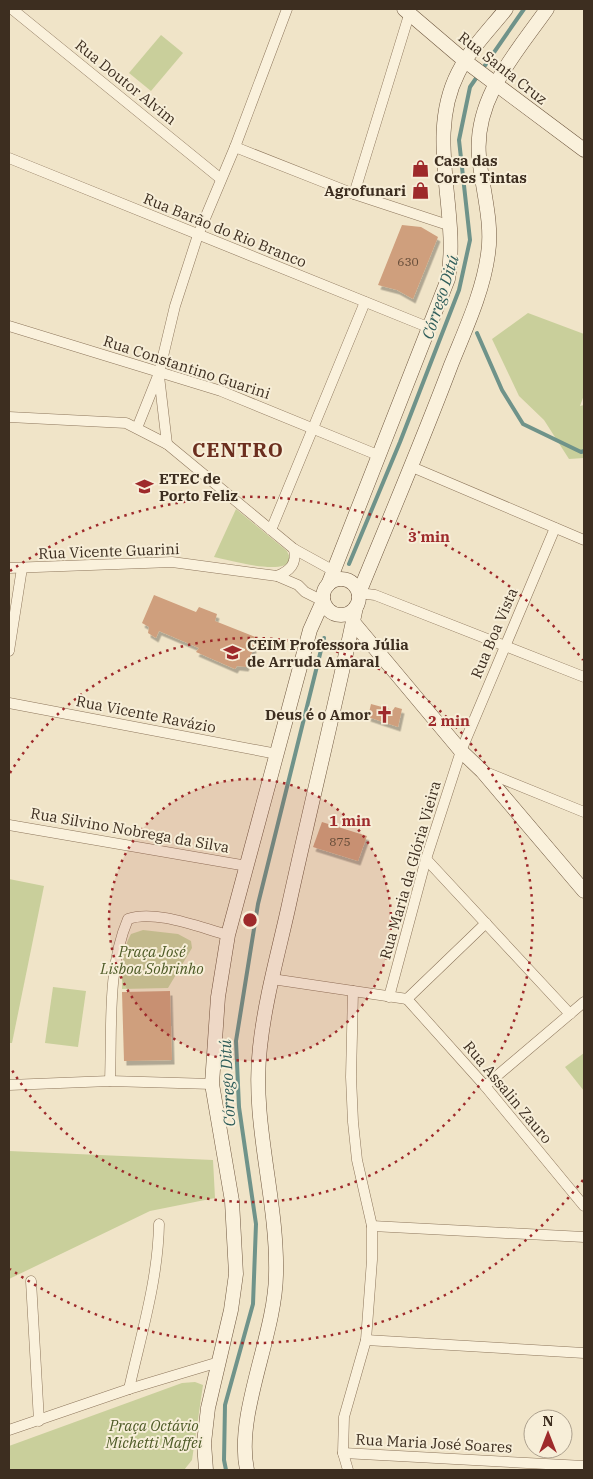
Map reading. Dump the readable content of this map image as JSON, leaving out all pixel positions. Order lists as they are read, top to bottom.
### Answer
{
  "streets": {
    "main road": ["Rua Santa Cruz"],
    "street": [
      "Rua Doutor Alvim",
      "Rua Barão do Rio Branco",
      "Rua Constantino Guarini",
      "Rua Vicente Guarini",
      "Rua Boa Vista",
      "Rua Vicente Ravázio",
      "Rua Silvino Nobrega da Silva",
      "Rua Maria da Glória Vieira",
      "Rua Assalin Zauro",
      "Rua Maria José Soares"
    ]
  },
  "crossings": [
    ["Rua Boa Vista", "Rua Maria da Glória Vieira"]
  ],
  "districts": ["CENTRO"],
  "water": ["Córrego Ditú"],
  "parks": ["Praça José Lisboa Sobrinho", "Praça Octávio Michetti Maffei"],
  "places": {
    "shop": ["Casa das Cores Tintas", "Agrofunari"],
    "school or university": ["ETEC de Porto Feliz", "CEIM Professora Júlia de Arruda Amaral"],
    "church": ["Deus é o Amor"]
  },
  "house_numbers": ["630", "875"],
  "north": "top",
  "rings": ["3 min", "2 min", "1 min"]
}
